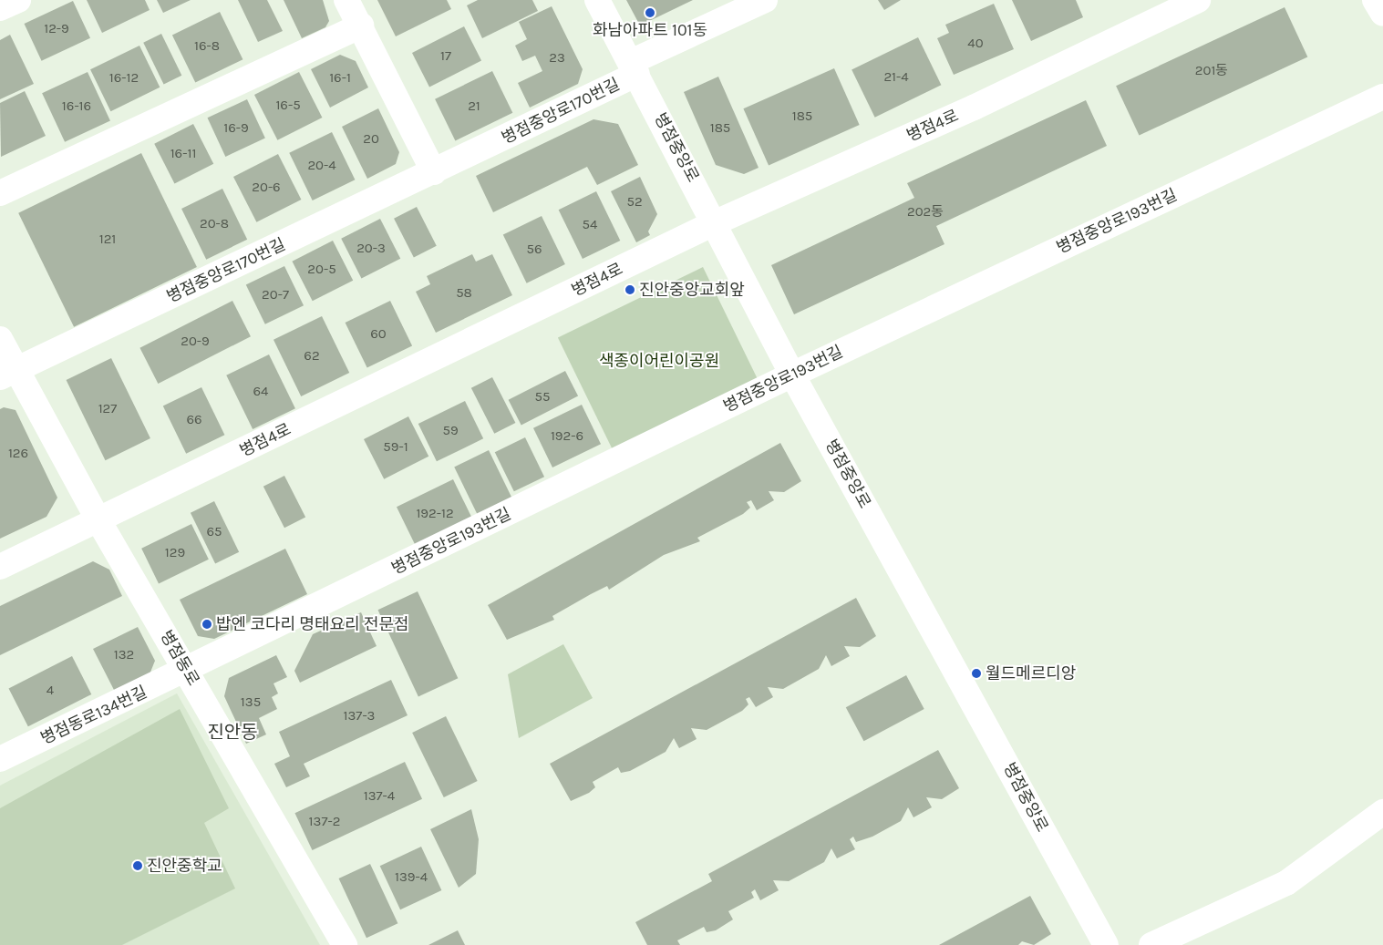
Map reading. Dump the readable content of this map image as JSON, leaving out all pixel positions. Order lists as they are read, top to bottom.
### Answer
{
  "streets": {
    "street": [
      "병점중앙로170번길",
      "병점4로",
      "병점중앙로",
      "병점중앙로193번길",
      "병점동로",
      "병점동로134번길"
    ]
  },
  "crossings": [
    ["병점중앙로170번길", "병점중앙로"],
    ["병점중앙로170번길", "병점동로"],
    ["병점4로", "병점중앙로"],
    ["병점4로", "병점동로"],
    ["병점중앙로", "병점중앙로193번길"],
    ["병점중앙로193번길", "병점동로"],
    ["병점중앙로193번길", "병점동로134번길"],
    ["병점동로", "병점동로134번길"]
  ],
  "districts": ["진안동"],
  "parks": ["색종이어린이공원"],
  "places": [
    "화남아파트 101동",
    "진안중앙교회앞",
    "밥엔 코다리 명태요리 전문점",
    "월드메르디앙",
    "진안중학교"
  ],
  "house_numbers": [
    "12-9",
    "40",
    "16-8",
    "17",
    "23",
    "201동",
    "21-4",
    "16-12",
    "16-1",
    "16-5",
    "16-16",
    "21",
    "185",
    "16-9",
    "185",
    "20",
    "16-11",
    "20-4",
    "20-6",
    "52",
    "202동",
    "20-8",
    "54",
    "121",
    "20-3",
    "56",
    "20-5",
    "58",
    "20-7",
    "60",
    "20-9",
    "62",
    "64",
    "55",
    "127",
    "66",
    "59",
    "192-6",
    "59-1",
    "126",
    "192-12",
    "65",
    "129",
    "132",
    "4",
    "135",
    "137-3",
    "137-4",
    "137-2",
    "139-4"
  ]
}
